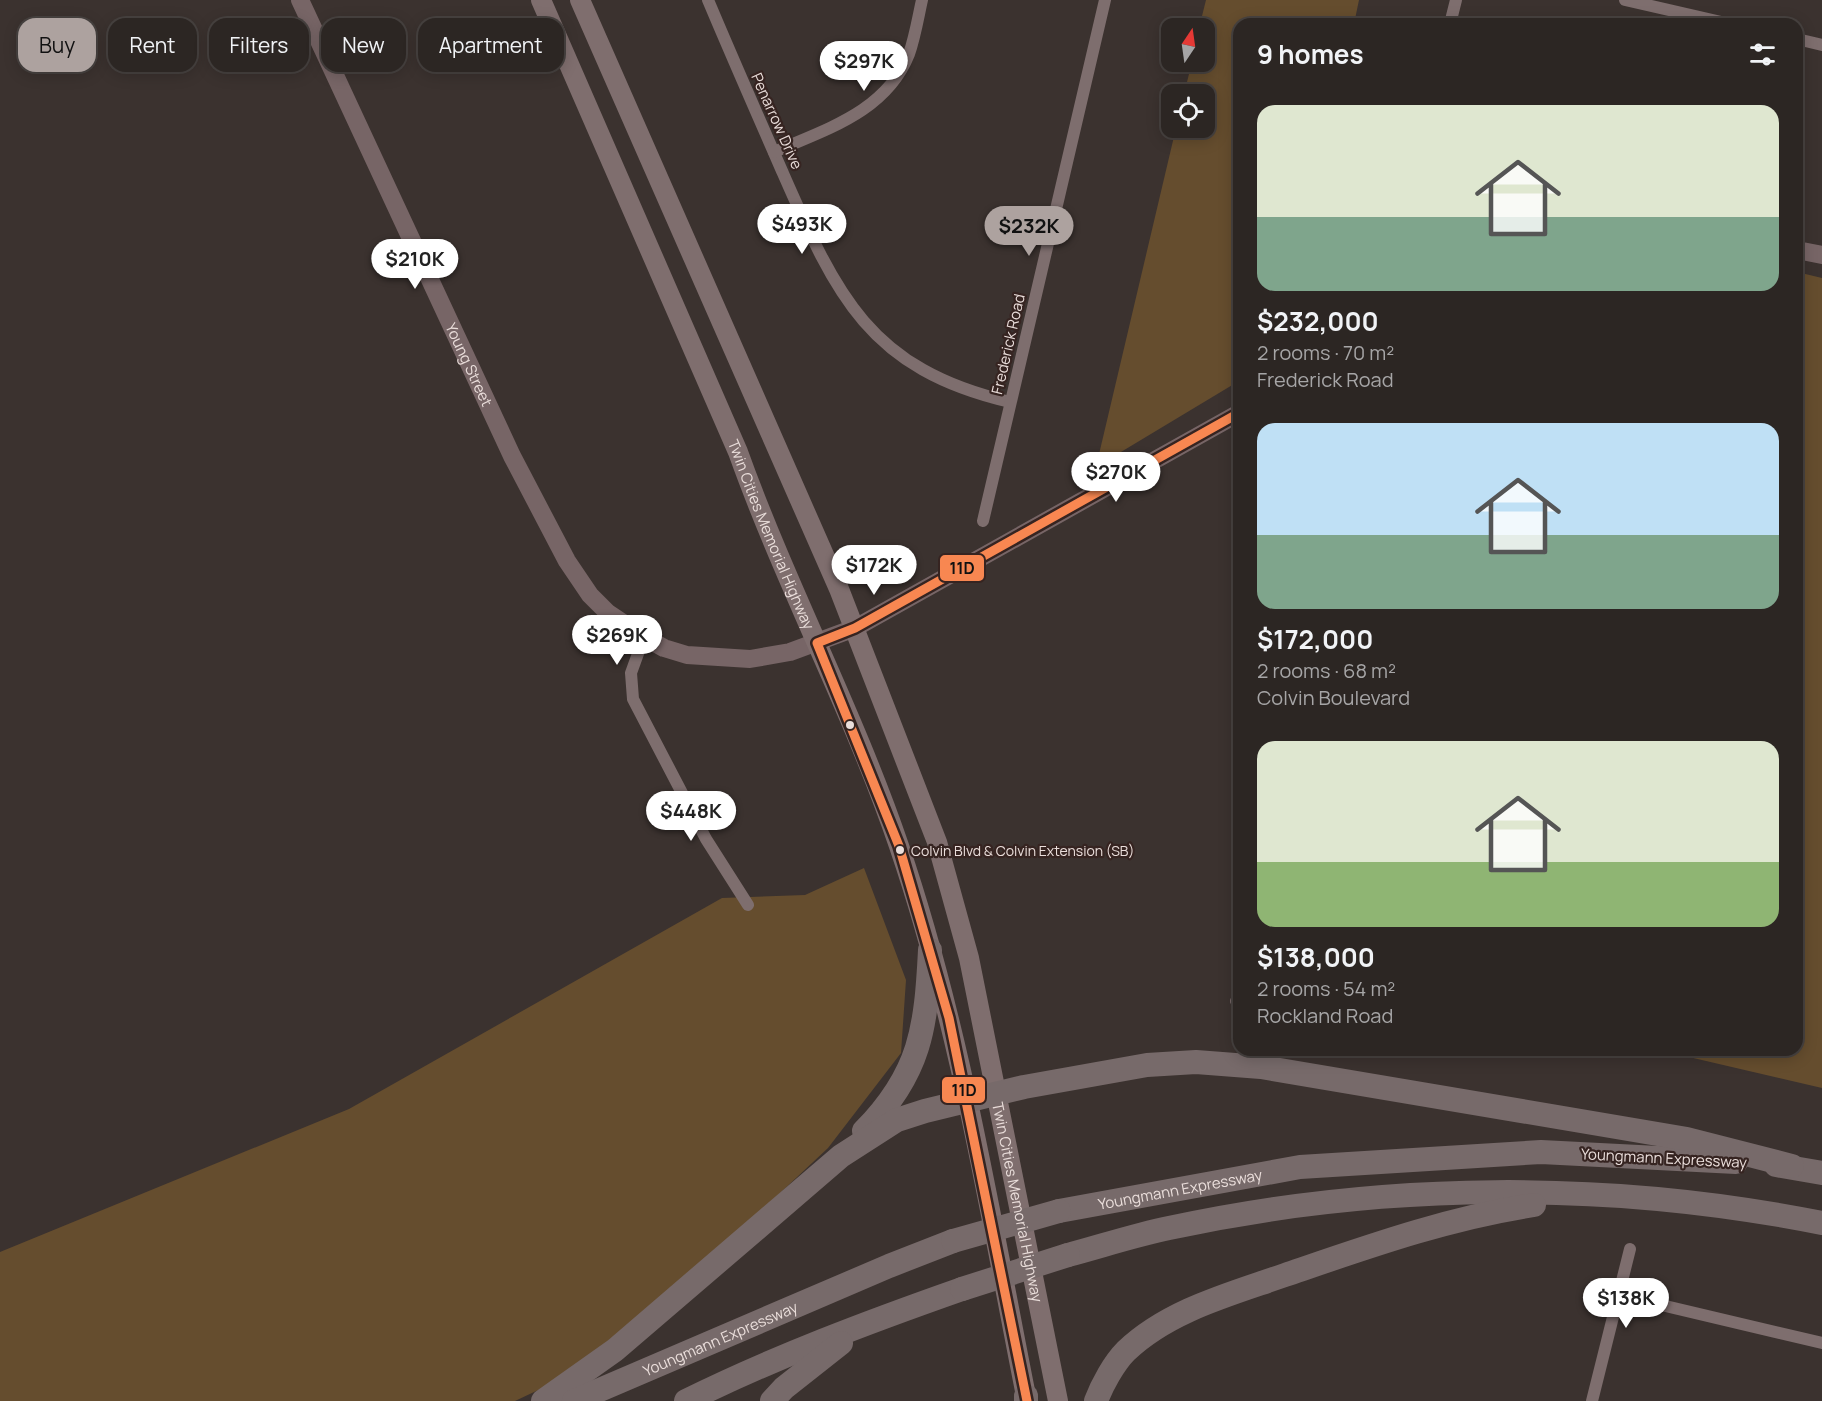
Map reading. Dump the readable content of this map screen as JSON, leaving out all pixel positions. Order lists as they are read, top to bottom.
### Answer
{
  "streets": {
    "highway": ["Youngmann Expressway"],
    "main road": ["Twin Cities Memorial Highway"],
    "street": ["Penarrow Drive", "Frederick Road", "Young Street"]
  },
  "crossings": [
    ["Penarrow Drive", "Frederick Road"],
    ["Young Street", "Twin Cities Memorial Highway"]
  ],
  "places": ["Colvin Blvd & Colvin Extension (SB)"],
  "lines": ["transit line 11D"],
  "north": "top",
  "page": {
    "chip": [
      "Buy",
      "Rent",
      "Filters",
      "New",
      "Apartment"
    ],
    "heading": "9 homes",
    "price": [
      "$297K",
      "$493K",
      "$232K",
      "$210K",
      "$270K",
      "$172K",
      "$269K",
      "$448K",
      "$138K"
    ],
    "list": [
      {
        "name": "$232,000",
        "note": "2 rooms · 70 m² · Frederick Road"
      },
      {
        "name": "$172,000",
        "note": "2 rooms · 68 m² · Colvin Boulevard"
      },
      {
        "name": "$138,000",
        "note": "2 rooms · 54 m² · Rockland Road"
      }
    ]
  }
}
